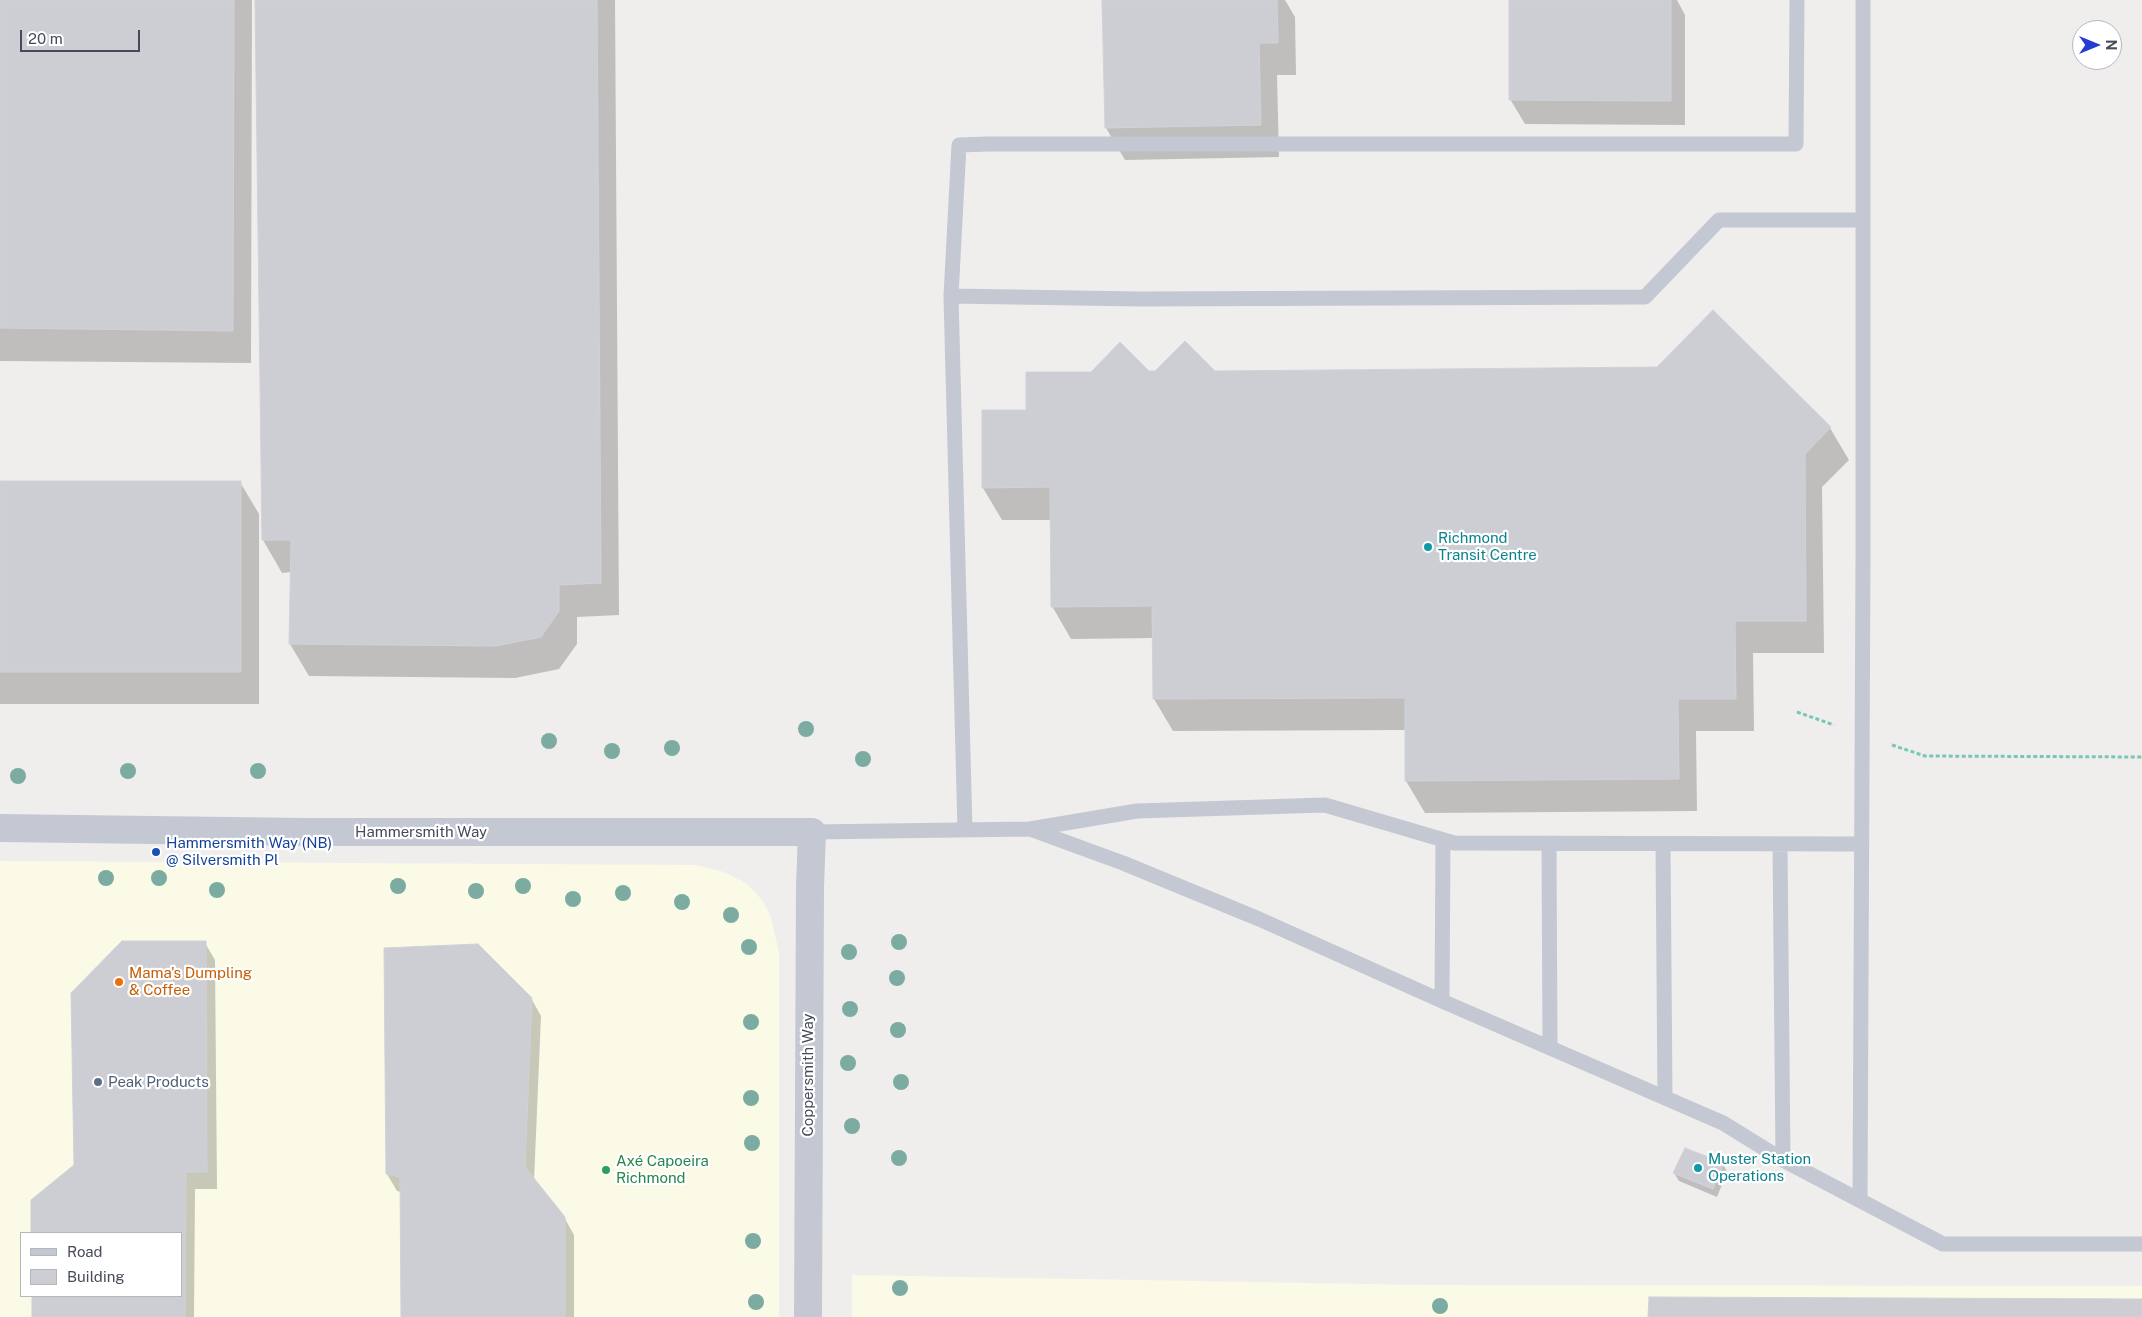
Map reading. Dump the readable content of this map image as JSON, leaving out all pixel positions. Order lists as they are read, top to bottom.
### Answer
{
  "streets": {
    "street": ["Hammersmith Way", "Coppersmith Way"]
  },
  "crossings": [
    ["Hammersmith Way", "Coppersmith Way"]
  ],
  "places": [
    "Richmond Transit Centre",
    "Hammersmith Way (NB) @ Silversmith Pl",
    "Mama's Dumpling & Coffee",
    "Peak Products",
    "Muster Station Operations",
    "Axé Capoeira Richmond"
  ],
  "legend": ["Road", "Building"],
  "scale_bar": "20 m",
  "north": "right"
}
